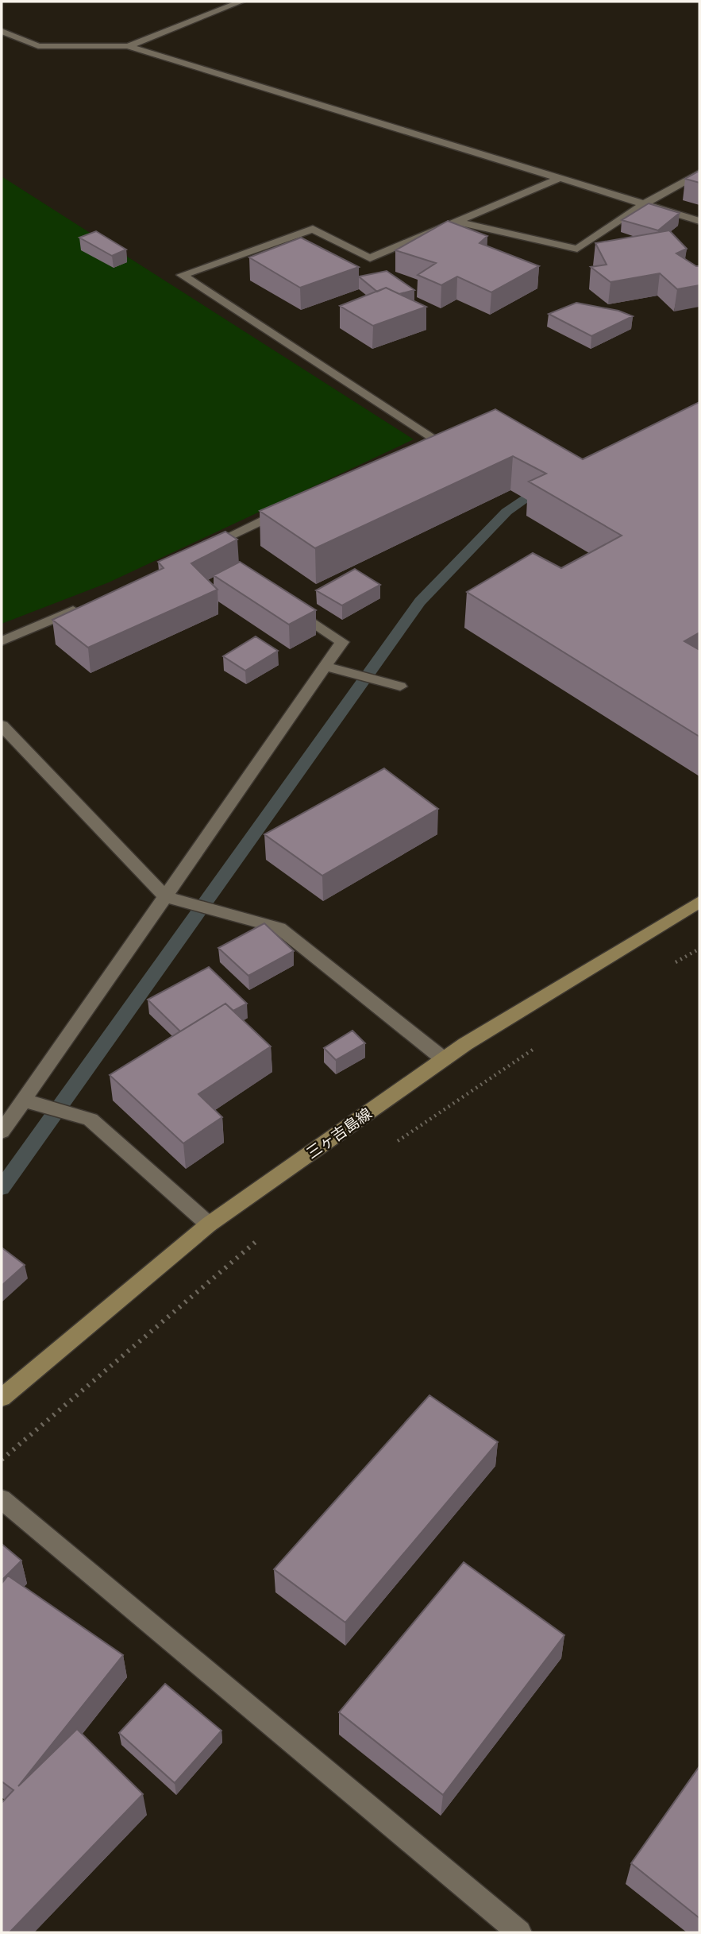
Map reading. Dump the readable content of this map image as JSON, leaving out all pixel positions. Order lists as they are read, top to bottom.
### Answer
{
  "streets": {
    "main road": ["三ヶ吉島線"]
  }
}
